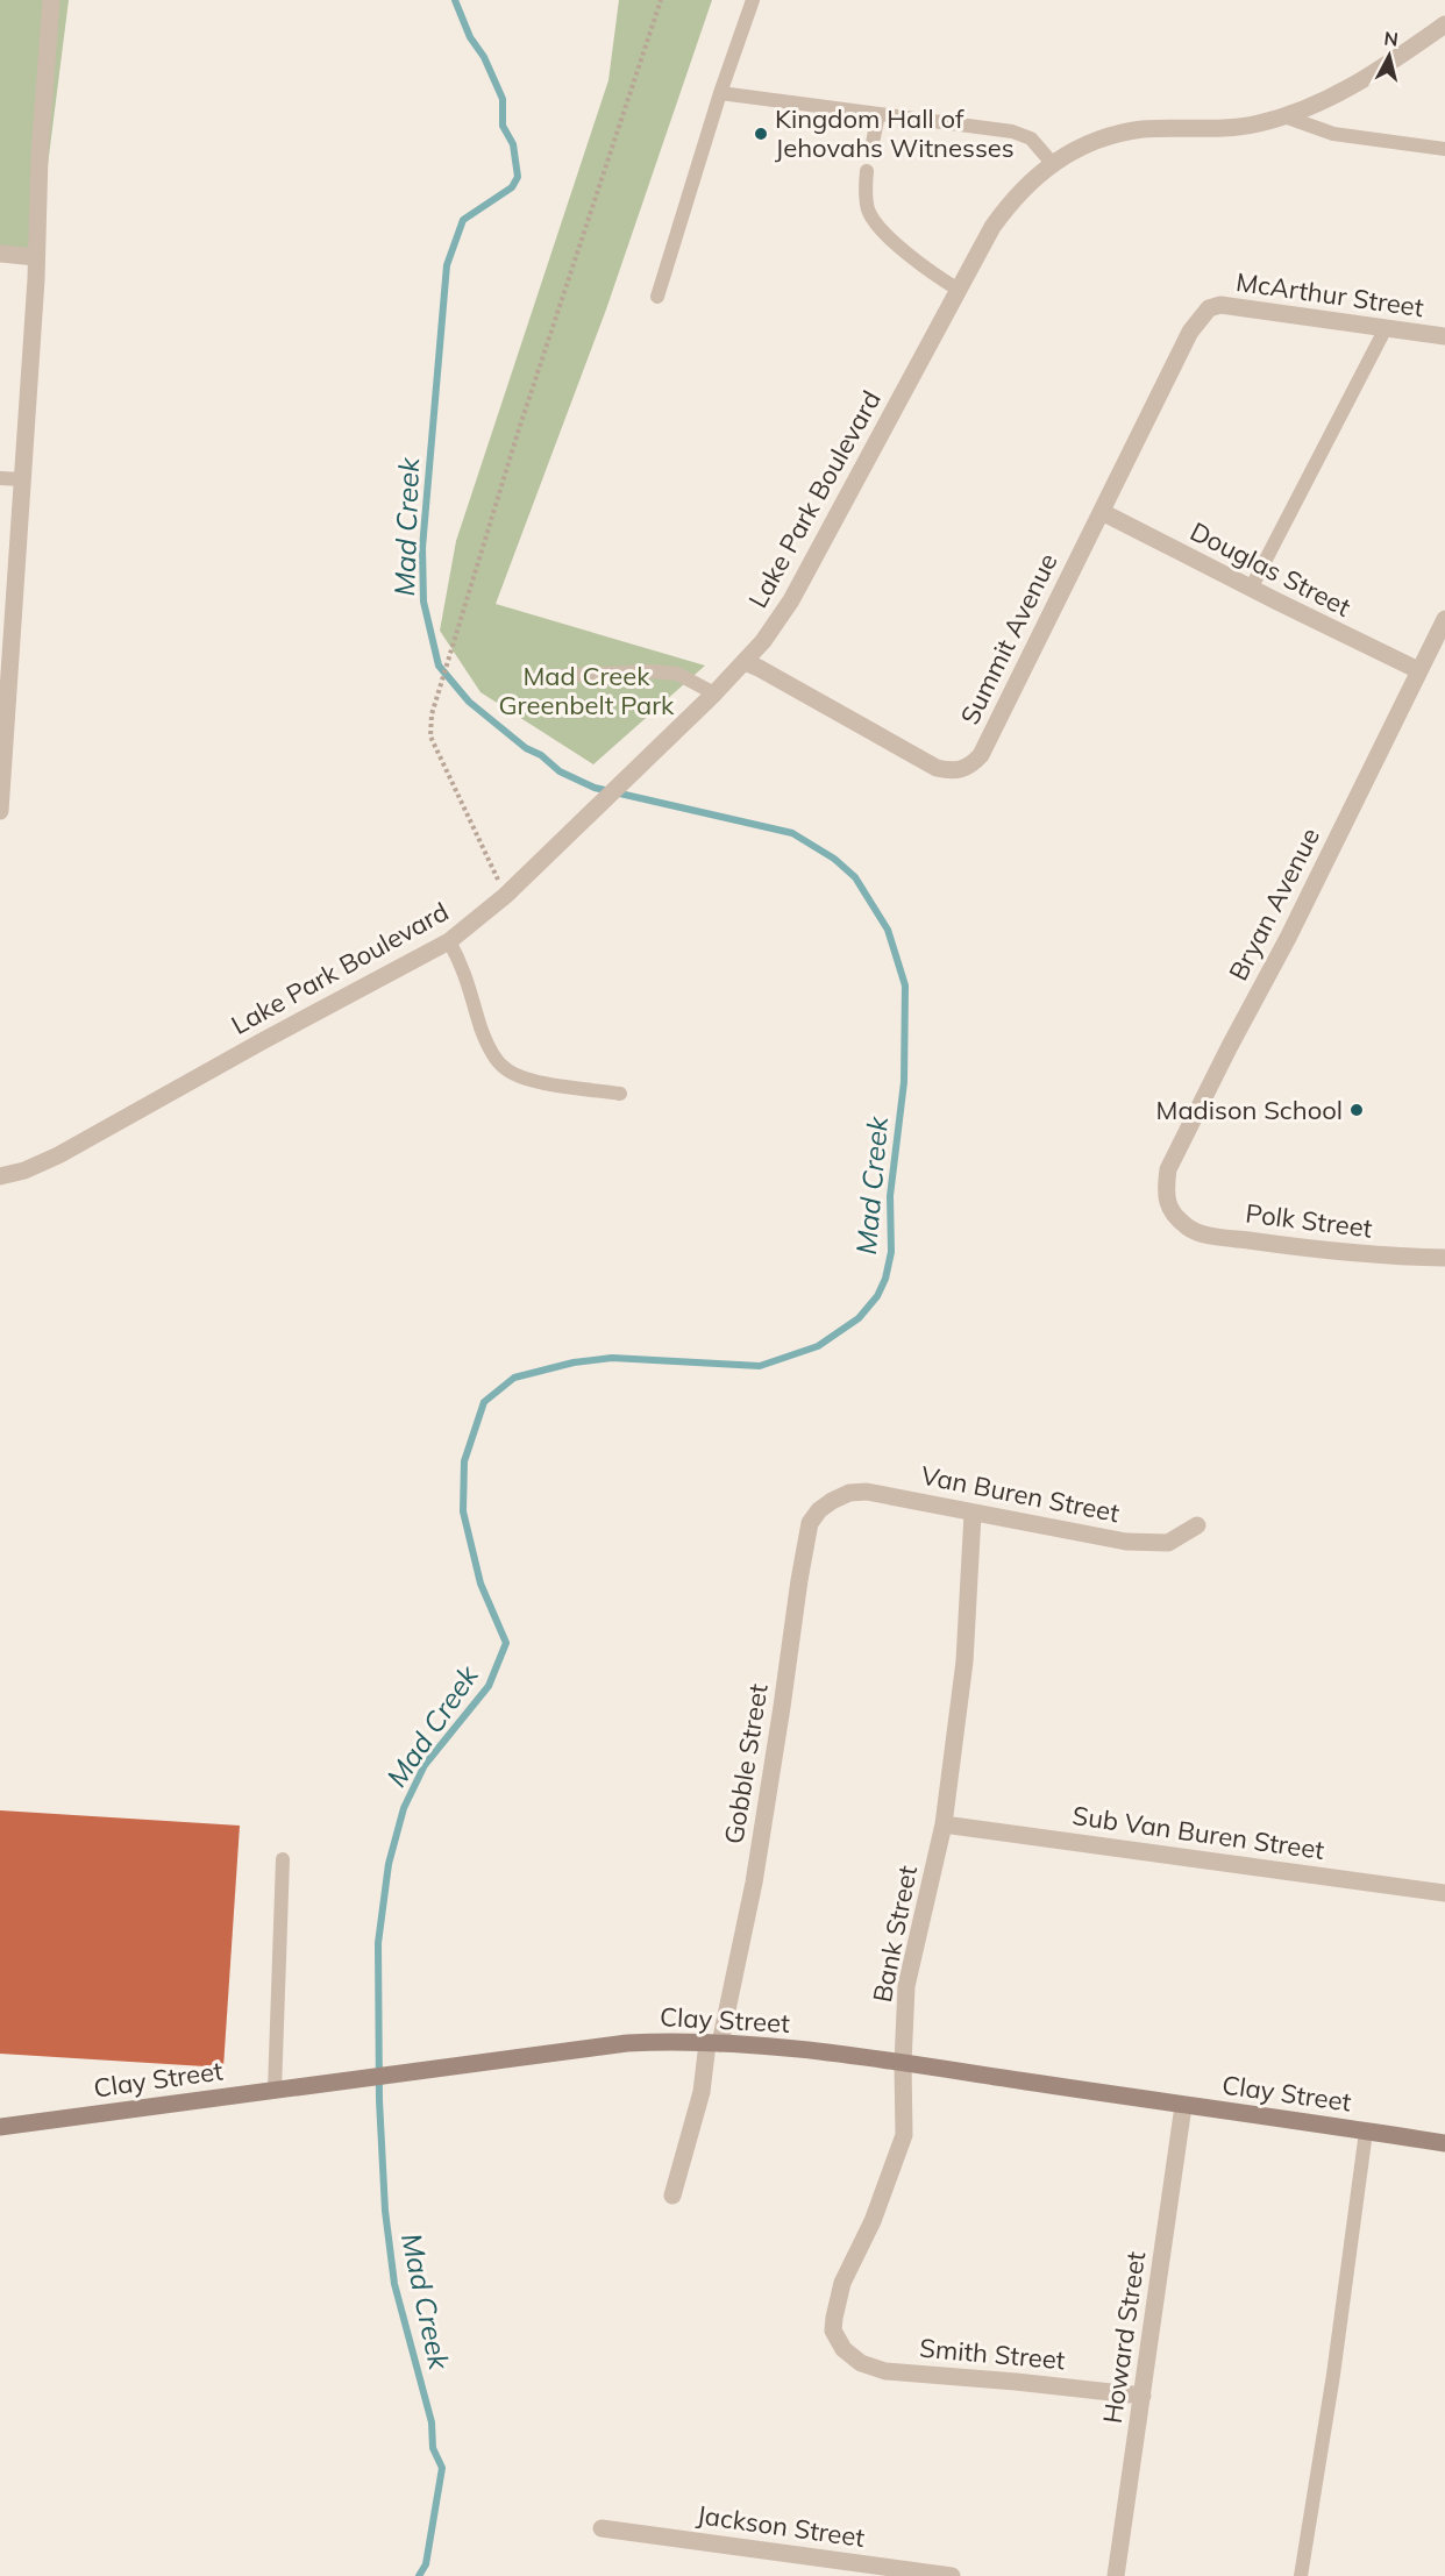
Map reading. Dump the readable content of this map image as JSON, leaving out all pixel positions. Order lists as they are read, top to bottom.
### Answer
{
  "streets": {
    "main road": ["Clay Street"],
    "street": [
      "McArthur Street",
      "Lake Park Boulevard",
      "Douglas Street",
      "Summit Avenue",
      "Bryan Avenue",
      "Polk Street",
      "Van Buren Street",
      "Gobble Street",
      "Sub Van Buren Street",
      "Bank Street",
      "Howard Street",
      "Smith Street",
      "Jackson Street"
    ]
  },
  "crossings": [
    ["McArthur Street", "Summit Avenue"],
    ["Lake Park Boulevard", "Summit Avenue"],
    ["Douglas Street", "Summit Avenue"],
    ["Douglas Street", "Bryan Avenue"],
    ["Bryan Avenue", "Polk Street"],
    ["Van Buren Street", "Gobble Street"],
    ["Van Buren Street", "Bank Street"],
    ["Gobble Street", "Clay Street"],
    ["Sub Van Buren Street", "Bank Street"],
    ["Bank Street", "Clay Street"],
    ["Bank Street", "Smith Street"],
    ["Clay Street", "Howard Street"],
    ["Howard Street", "Smith Street"]
  ],
  "water": ["Mad Creek"],
  "parks": ["Mad Creek Greenbelt Park"],
  "places": ["Kingdom Hall of Jehovahs Witnesses", "Madison School"],
  "north": "top"
}
